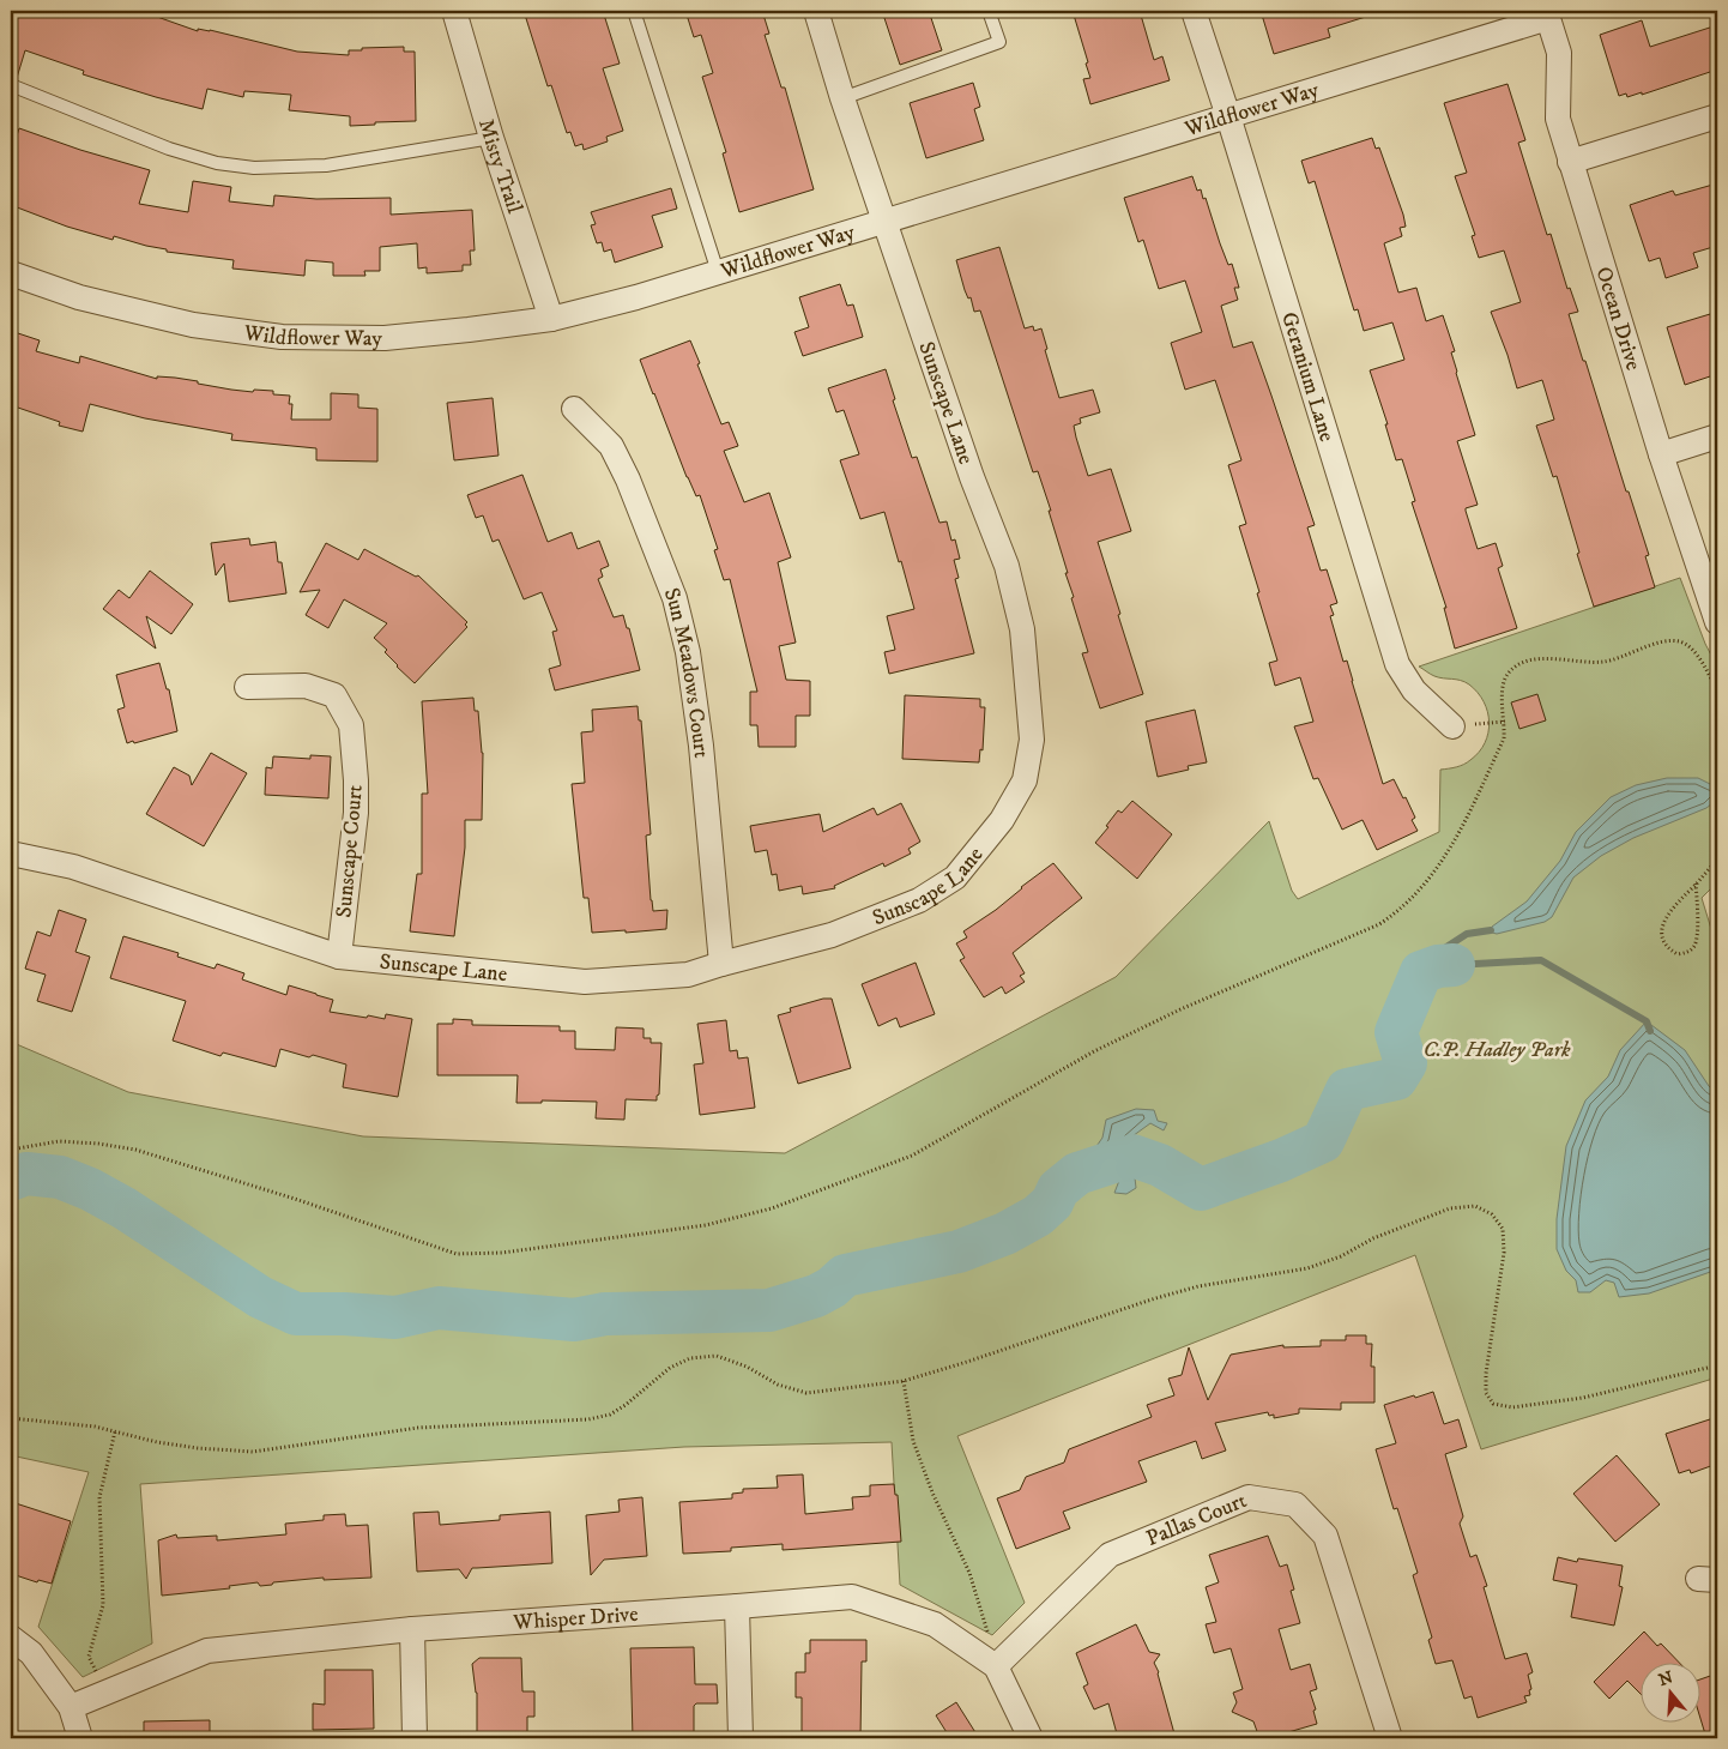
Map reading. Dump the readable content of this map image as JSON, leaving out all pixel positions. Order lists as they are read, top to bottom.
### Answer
{
  "streets": {
    "street": [
      "Wildflower Way",
      "Misty Trail",
      "Ocean Drive",
      "Geranium Lane",
      "Sunscape Lane",
      "Sun Meadows Court",
      "Sunscape Court",
      "Pallas Court",
      "Whisper Drive"
    ]
  },
  "crossings": [
    ["Wildflower Way", "Misty Trail"],
    ["Wildflower Way", "Ocean Drive"],
    ["Wildflower Way", "Geranium Lane"],
    ["Wildflower Way", "Sunscape Lane"],
    ["Sunscape Lane", "Sun Meadows Court"],
    ["Sunscape Lane", "Sunscape Court"],
    ["Pallas Court", "Whisper Drive"]
  ],
  "parks": ["C.P. Hadley Park"],
  "north": "top"
}
